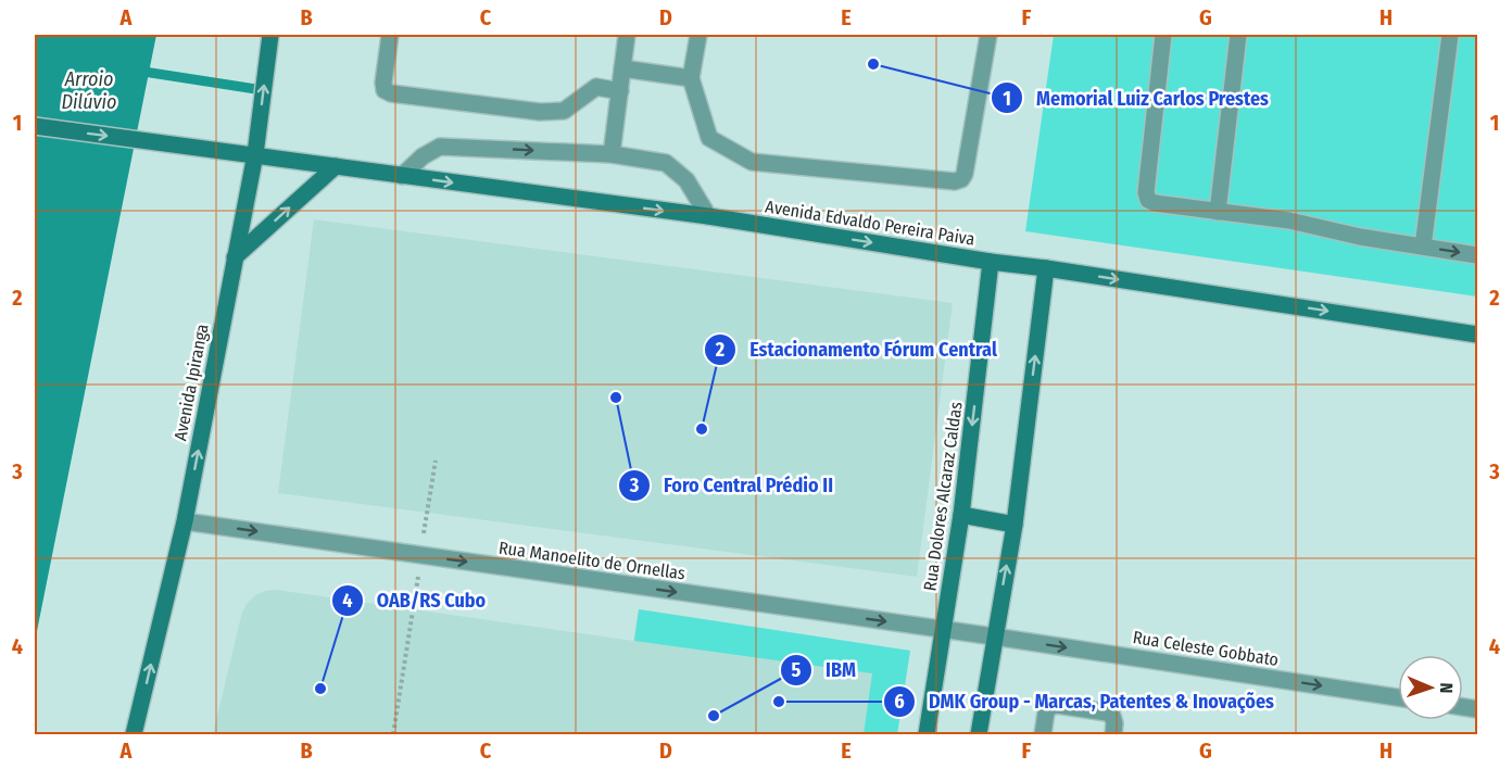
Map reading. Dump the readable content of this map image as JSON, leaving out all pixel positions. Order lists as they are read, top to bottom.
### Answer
{
  "streets": {
    "main road": ["Avenida Edvaldo Pereira Paiva", "Avenida Ipiranga", "Rua Dolores Alcaraz Caldas"],
    "street": ["Rua Manoelito de Ornellas", "Rua Celeste Gobbato"]
  },
  "crossings": [
    ["Avenida Edvaldo Pereira Paiva", "Avenida Ipiranga"],
    ["Avenida Edvaldo Pereira Paiva", "Rua Dolores Alcaraz Caldas"],
    ["Avenida Ipiranga", "Rua Manoelito de Ornellas"],
    ["Rua Dolores Alcaraz Caldas", "Rua Manoelito de Ornellas"],
    ["Rua Manoelito de Ornellas", "Rua Celeste Gobbato"]
  ],
  "one_way": [
    "Avenida Edvaldo Pereira Paiva",
    "Avenida Ipiranga",
    "Rua Manoelito de Ornellas",
    "Rua Celeste Gobbato"
  ],
  "water": ["Arroio Dilúvio"],
  "places": [
    "Memorial Luiz Carlos Prestes",
    "Foro Central Prédio II",
    "Estacionamento Fórum Central",
    "OAB/RS Cubo",
    "DMK Group - Marcas, Patentes & Inovações",
    "IBM"
  ],
  "north": "right",
  "grid": {
    "columns": [
      "A",
      "B",
      "C",
      "D",
      "E",
      "F",
      "G",
      "H"
    ],
    "rows": [
      "1",
      "2",
      "3",
      "4"
    ]
  }
}
